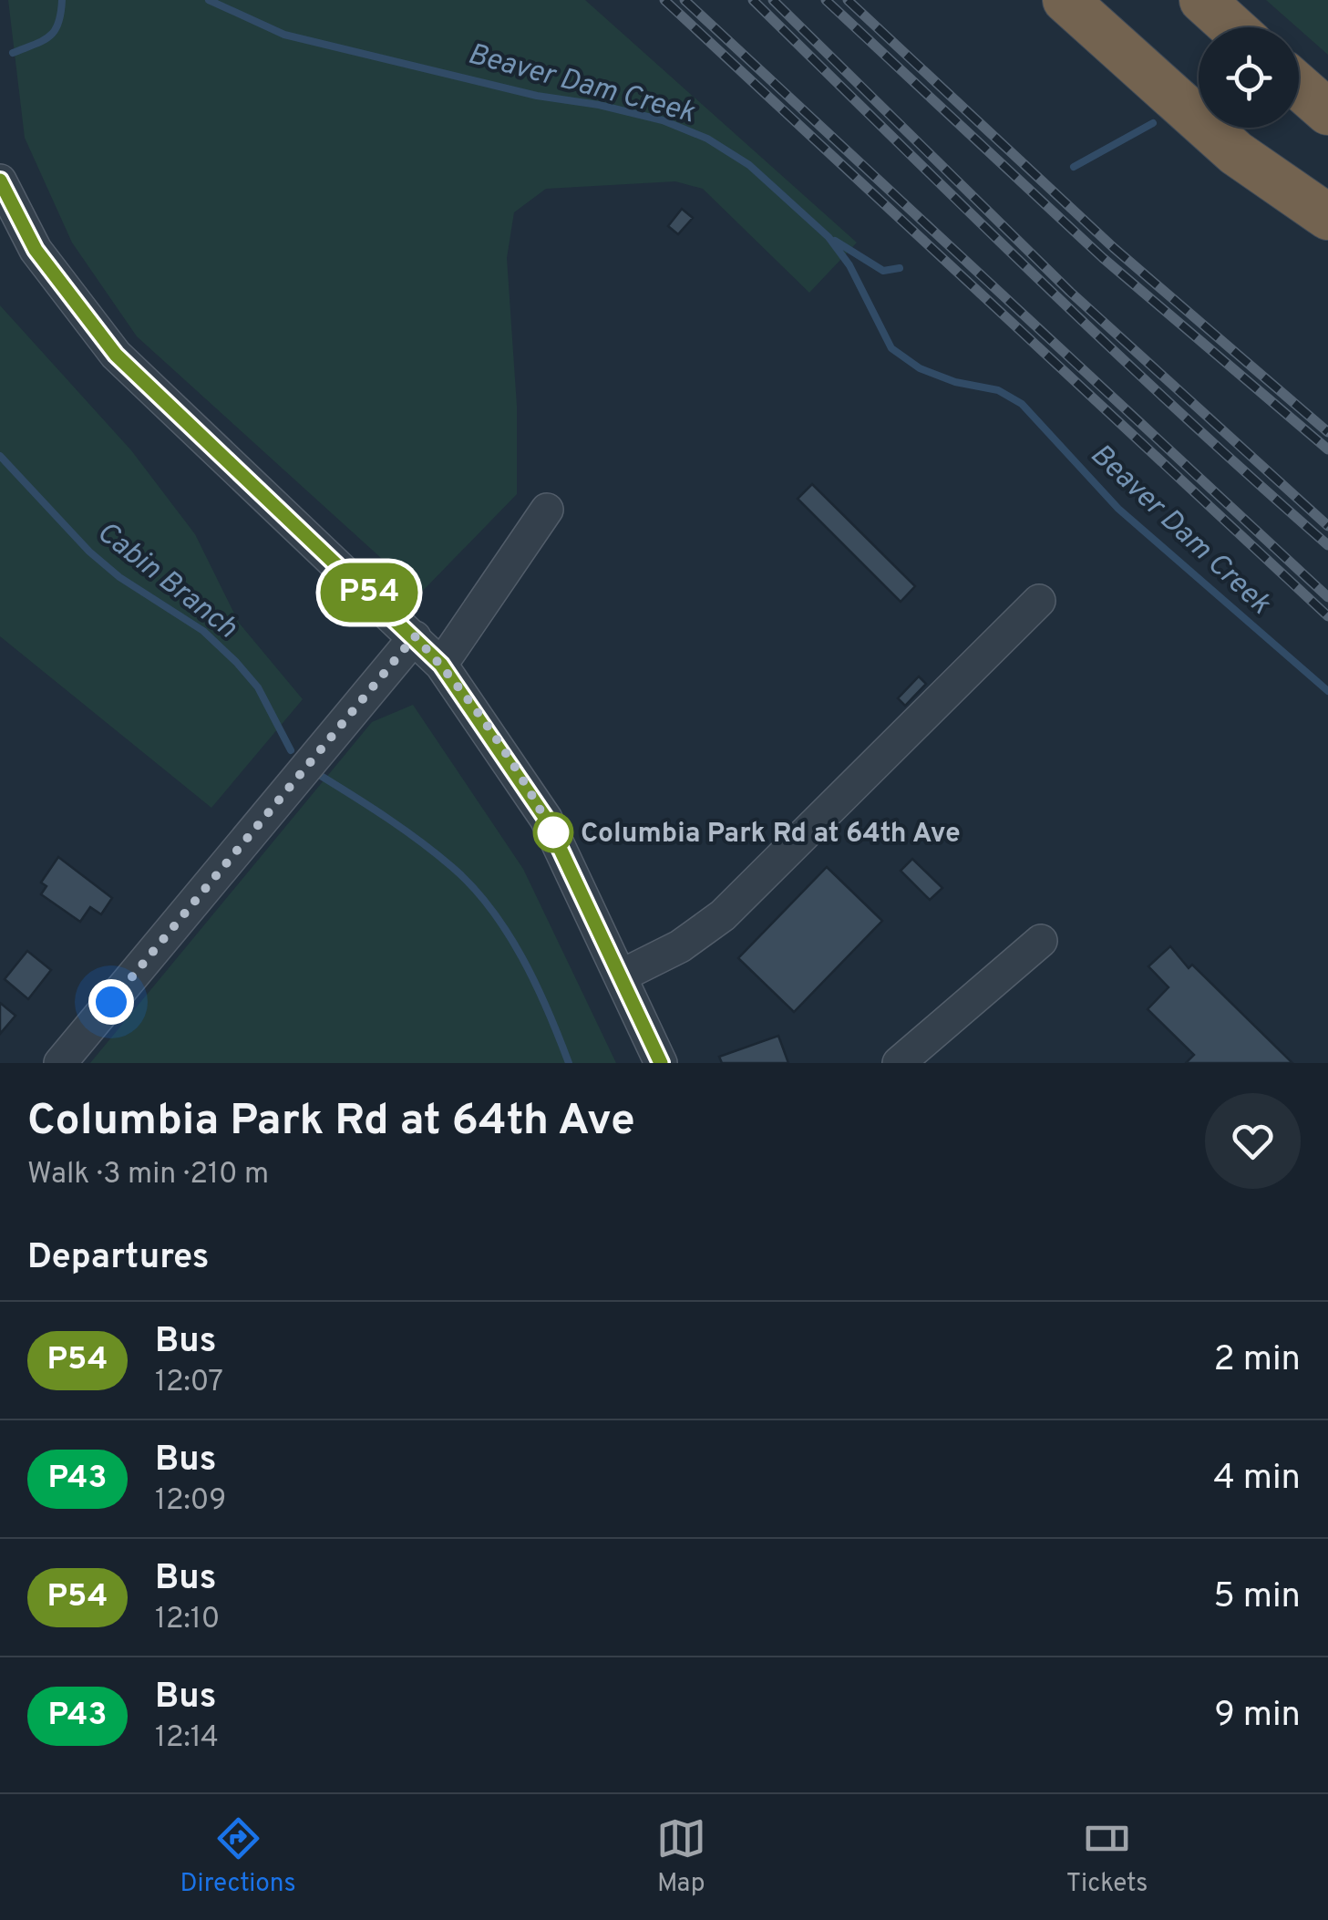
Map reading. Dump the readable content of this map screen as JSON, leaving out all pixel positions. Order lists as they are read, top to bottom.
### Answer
{
  "water": ["Beaver Dam Creek", "Cabin Branch"],
  "places": ["Columbia Park Rd at 64th Ave"],
  "lines": ["bus line P54"],
  "page": {
    "on_map": "P54",
    "heading": [
      ["Columbia Park Rd at 64th Ave", "Walk · 3 min · 210 m"],
      "Departures"
    ],
    "list": [
      {
        "mark": "P54",
        "name": "Bus",
        "note": "12:07",
        "value": "2 min"
      },
      {
        "mark": "P43",
        "name": "Bus",
        "note": "12:09",
        "value": "4 min"
      },
      {
        "mark": "P54",
        "name": "Bus",
        "note": "12:10",
        "value": "5 min"
      },
      {
        "mark": "P43",
        "name": "Bus",
        "note": "12:14",
        "value": "9 min"
      }
    ],
    "tabs": ["Directions", "Map", "Tickets"]
  }
}
